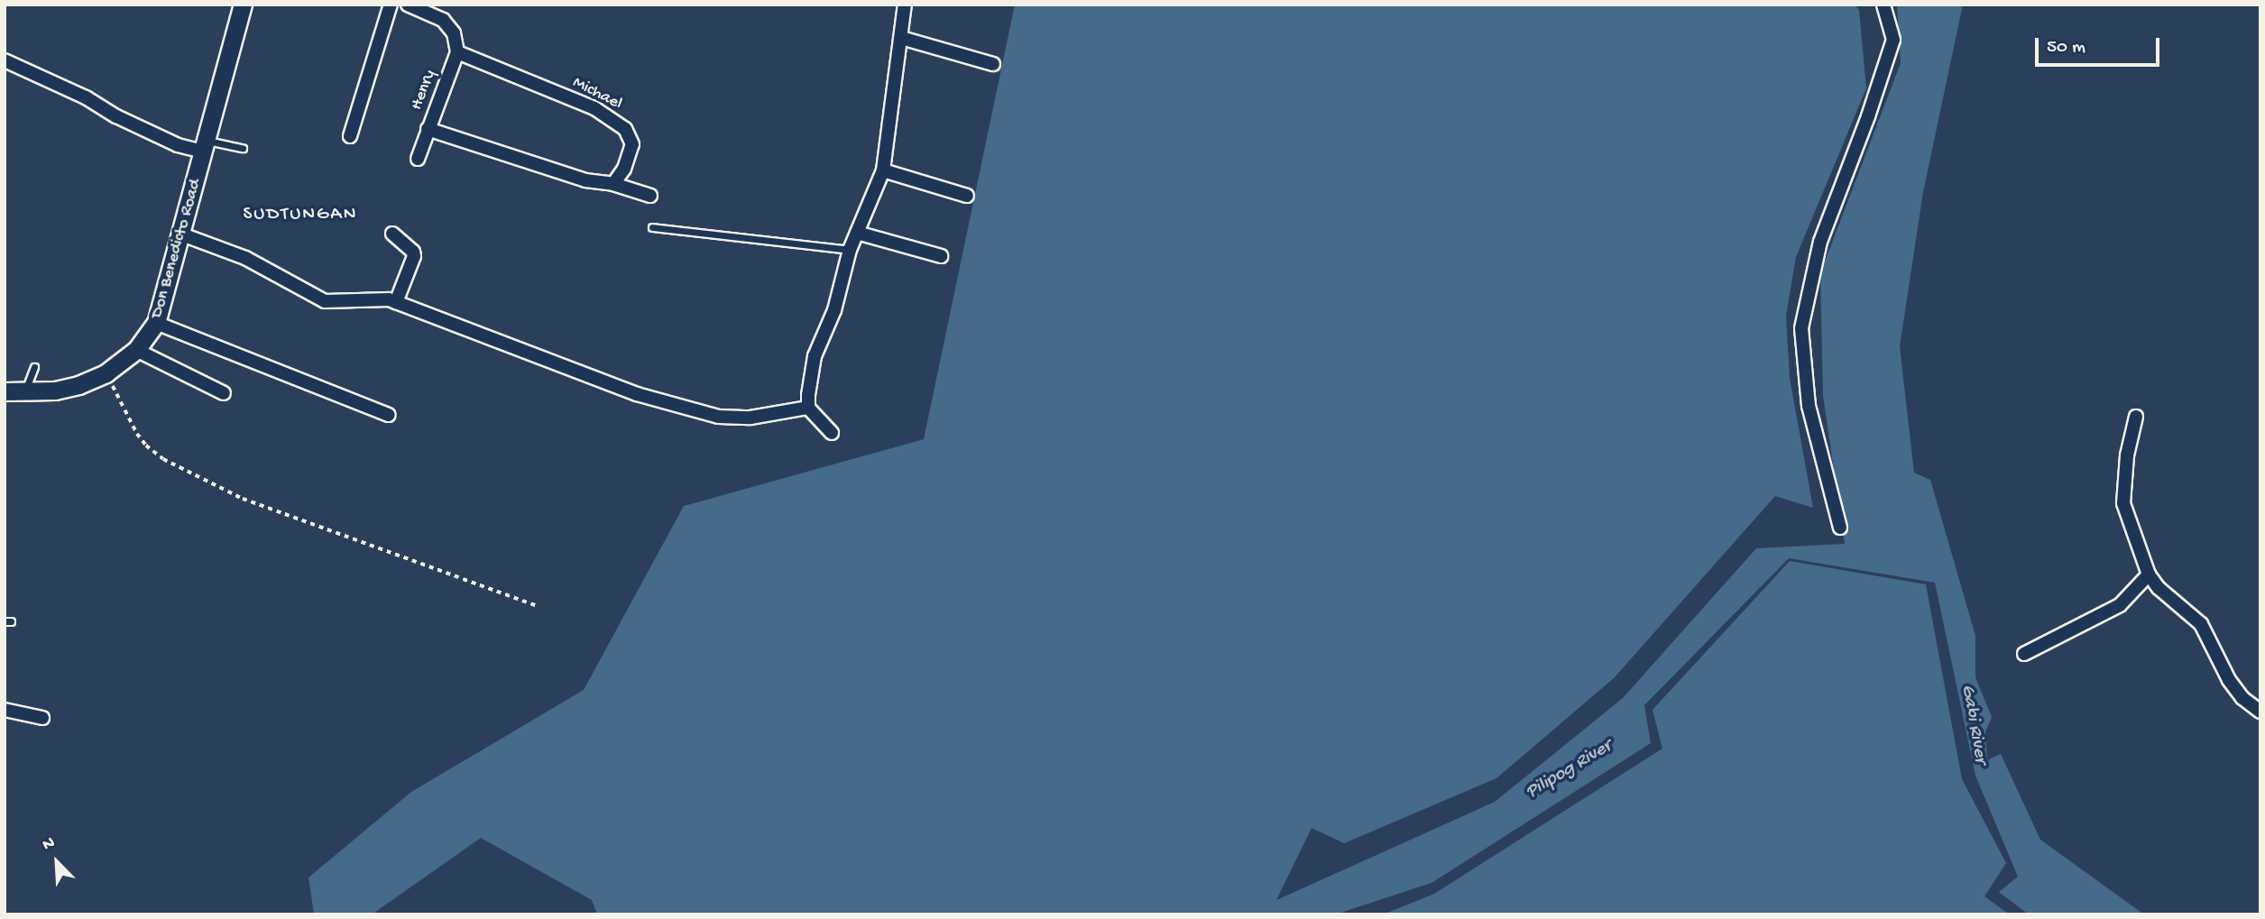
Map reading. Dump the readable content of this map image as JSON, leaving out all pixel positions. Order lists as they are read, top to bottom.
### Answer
{
  "streets": {
    "street": ["Henry", "Michael", "Don Benedicto Road"]
  },
  "crossings": [
    ["Henry", "Michael"]
  ],
  "districts": ["SUDTUNGAN"],
  "water": ["Gabi River", "Pilipog River"],
  "scale_bar": "50 m",
  "north": "top left"
}
